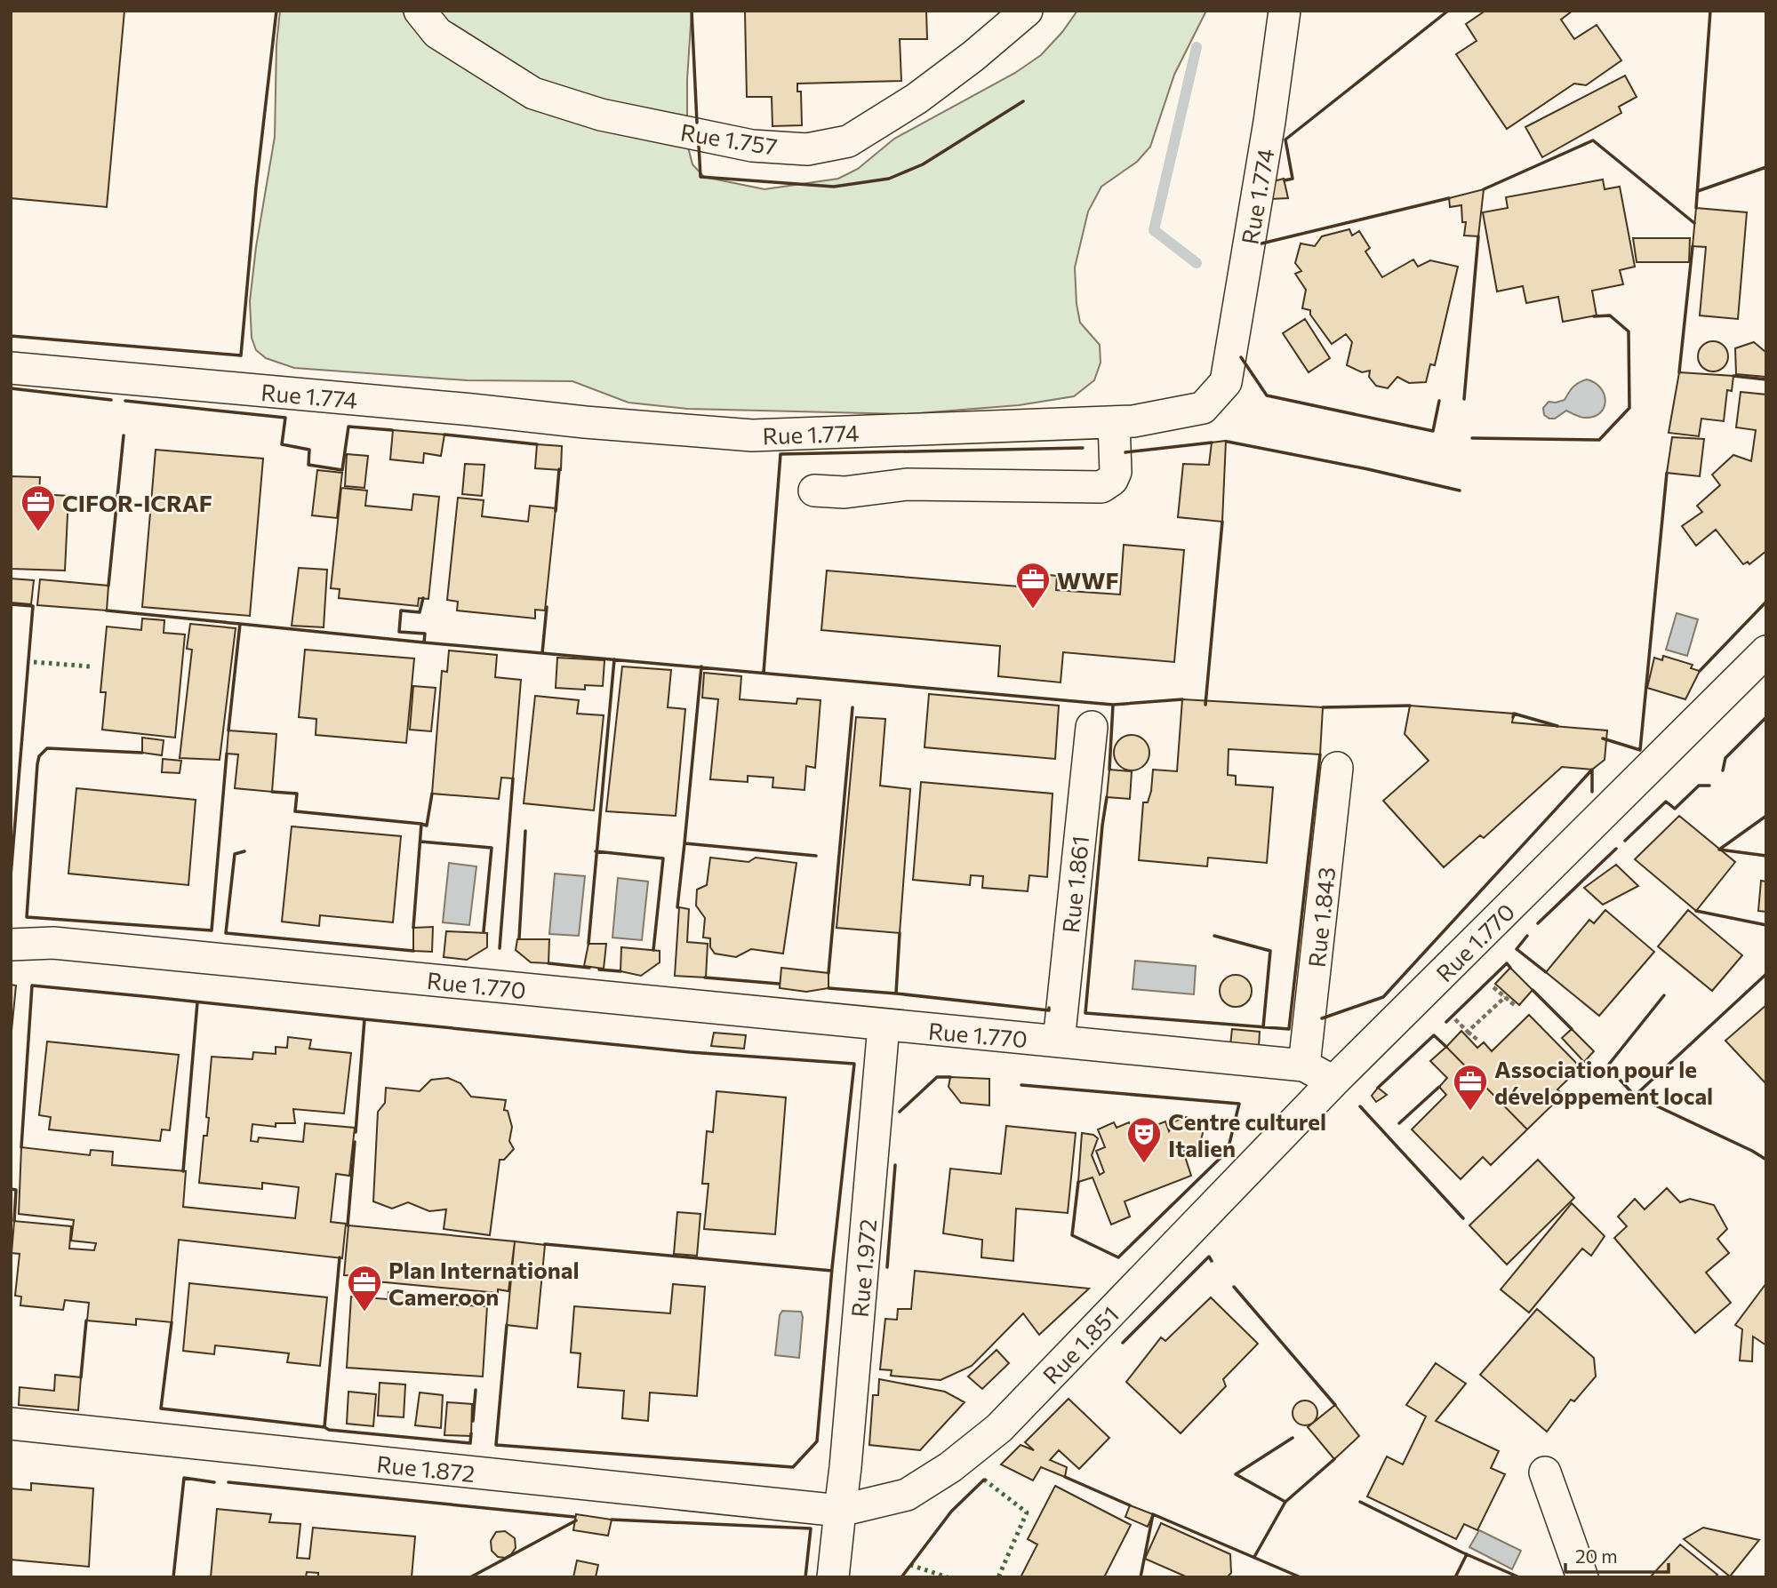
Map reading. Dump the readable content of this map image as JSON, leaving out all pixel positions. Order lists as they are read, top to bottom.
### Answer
{
  "streets": {
    "street": [
      "Rue 1.757",
      "Rue 1.774",
      "Rue 1.861",
      "Rue 1.843",
      "Rue 1.770",
      "Rue 1.972",
      "Rue 1.851",
      "Rue 1.872"
    ]
  },
  "crossings": [
    ["Rue 1.861", "Rue 1.770"],
    ["Rue 1.843", "Rue 1.770"],
    ["Rue 1.770", "Rue 1.972"],
    ["Rue 1.770", "Rue 1.851"],
    ["Rue 1.972", "Rue 1.851"],
    ["Rue 1.972", "Rue 1.872"],
    ["Rue 1.851", "Rue 1.872"]
  ],
  "places": {
    "office": [
      "CIFOR-ICRAF",
      "WWF",
      "Association pour le développement local",
      "Plan International Cameroon"
    ],
    "theatre": ["Centre culturel Italien"]
  },
  "scale_bar": "20 m"
}
